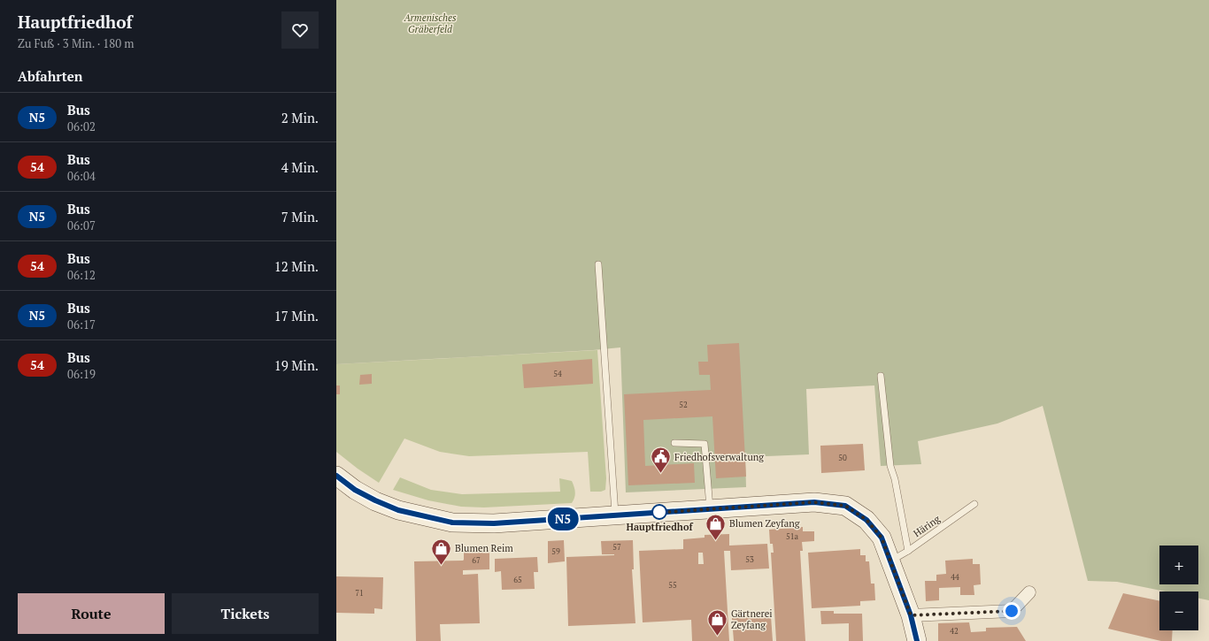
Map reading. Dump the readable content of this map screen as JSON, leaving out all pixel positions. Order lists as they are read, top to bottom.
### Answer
{
  "streets": {
    "lane": ["Häring"]
  },
  "parks": ["Armenisches Gräberfeld"],
  "places": {
    "public building": ["Friedhofsverwaltung"],
    "other": ["Hauptfriedhof"],
    "shop": ["Blumen Zeyfang", "Blumen Reim", "Gärtnerei Zeyfang"]
  },
  "lines": ["bus line N5"],
  "house_numbers": [
    "54",
    "52",
    "50",
    "51a",
    "57",
    "59",
    "53",
    "67",
    "44",
    "65",
    "55",
    "71",
    "42"
  ],
  "page": {
    "heading": [
      ["Hauptfriedhof", "Zu Fuß · 3 Min. · 180 m"],
      "Abfahrten"
    ],
    "on_map": "N5",
    "list": [
      {
        "mark": "N5",
        "name": "Bus",
        "note": "06:02",
        "value": "2 Min."
      },
      {
        "mark": "54",
        "name": "Bus",
        "note": "06:04",
        "value": "4 Min."
      },
      {
        "mark": "N5",
        "name": "Bus",
        "note": "06:07",
        "value": "7 Min."
      },
      {
        "mark": "54",
        "name": "Bus",
        "note": "06:12",
        "value": "12 Min."
      },
      {
        "mark": "N5",
        "name": "Bus",
        "note": "06:17",
        "value": "17 Min."
      },
      {
        "mark": "54",
        "name": "Bus",
        "note": "06:19",
        "value": "19 Min."
      }
    ],
    "map_buttons": ["+", "−"],
    "buttons": ["Route", "Tickets"]
  }
}
